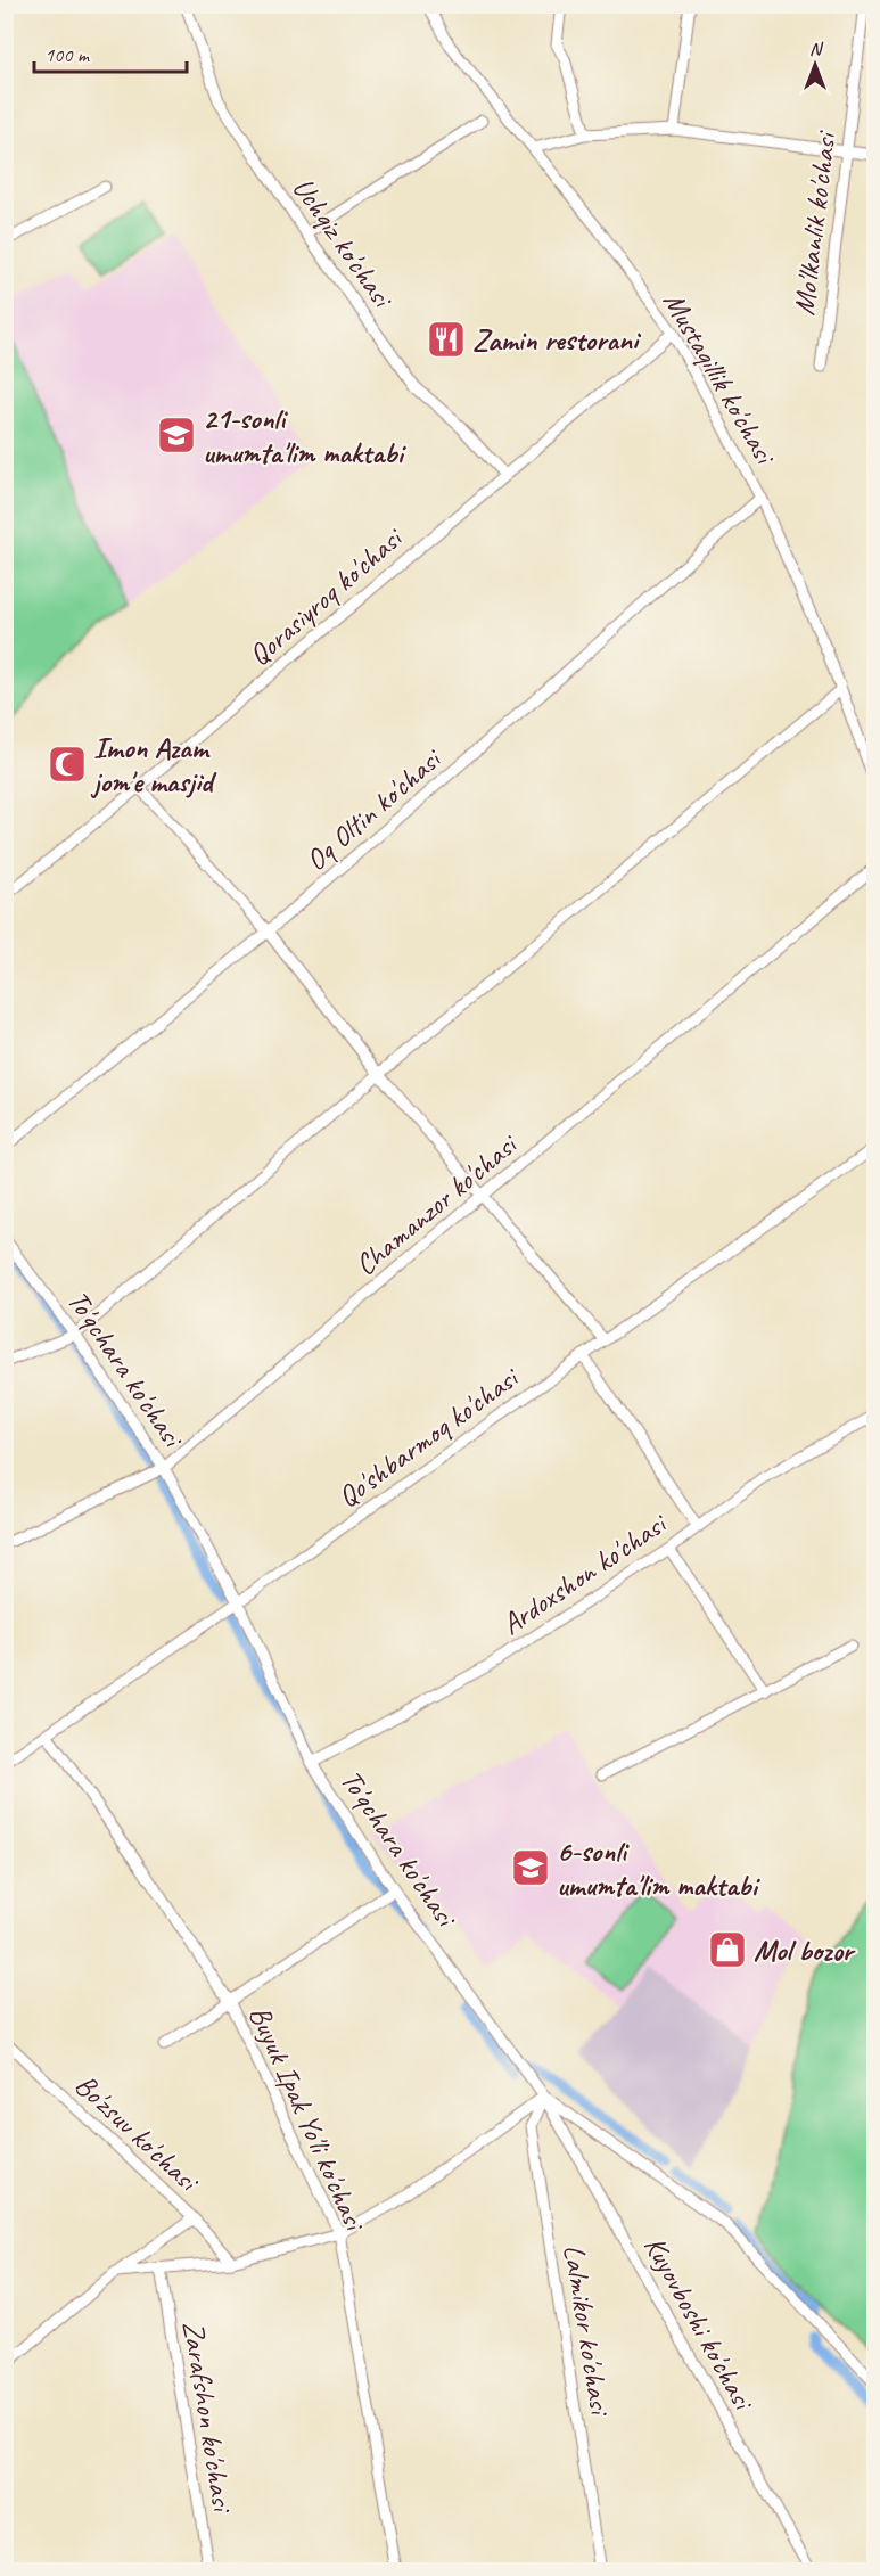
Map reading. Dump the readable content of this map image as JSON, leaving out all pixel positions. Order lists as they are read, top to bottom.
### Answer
{
  "streets": {
    "street": [
      "Mo'lkanlik ko'chasi",
      "Uchqiz ko'chasi",
      "Mustaqillik ko'chasi",
      "Qorasiyroq ko'chasi",
      "Oq Oltin ko'chasi",
      "Chamanzor ko'chasi",
      "To'qchara ko'chasi",
      "Qo'shbarmoq ko'chasi",
      "Ardoxshon ko'chasi",
      "Buyuk Ipak Yo'li ko'chasi",
      "Bo'zsuv ko'chasi",
      "Kuyovboshi ko'chasi",
      "Lalmikor ko'chasi",
      "Zarafshon ko'chasi"
    ]
  },
  "crossings": [
    ["Uchqiz ko'chasi", "Qorasiyroq ko'chasi"],
    ["Mustaqillik ko'chasi", "Qorasiyroq ko'chasi"],
    ["Mustaqillik ko'chasi", "Oq Oltin ko'chasi"],
    ["Chamanzor ko'chasi", "To'qchara ko'chasi"],
    ["To'qchara ko'chasi", "Qo'shbarmoq ko'chasi"],
    ["To'qchara ko'chasi", "Ardoxshon ko'chasi"],
    ["To'qchara ko'chasi", "Kuyovboshi ko'chasi"],
    ["To'qchara ko'chasi", "Lalmikor ko'chasi"],
    ["Qo'shbarmoq ko'chasi", "Buyuk Ipak Yo'li ko'chasi"],
    ["Kuyovboshi ko'chasi", "Lalmikor ko'chasi"]
  ],
  "places": {
    "restaurant": ["Zamin restorani"],
    "school or university": ["21-sonli umumta'lim maktabi", "6-sonli umumta'lim maktabi"],
    "mosque": ["Imon Azam jom'e masjid"],
    "shop": ["Mol bozor"]
  },
  "scale_bar": "100 m",
  "north": "top"
}
